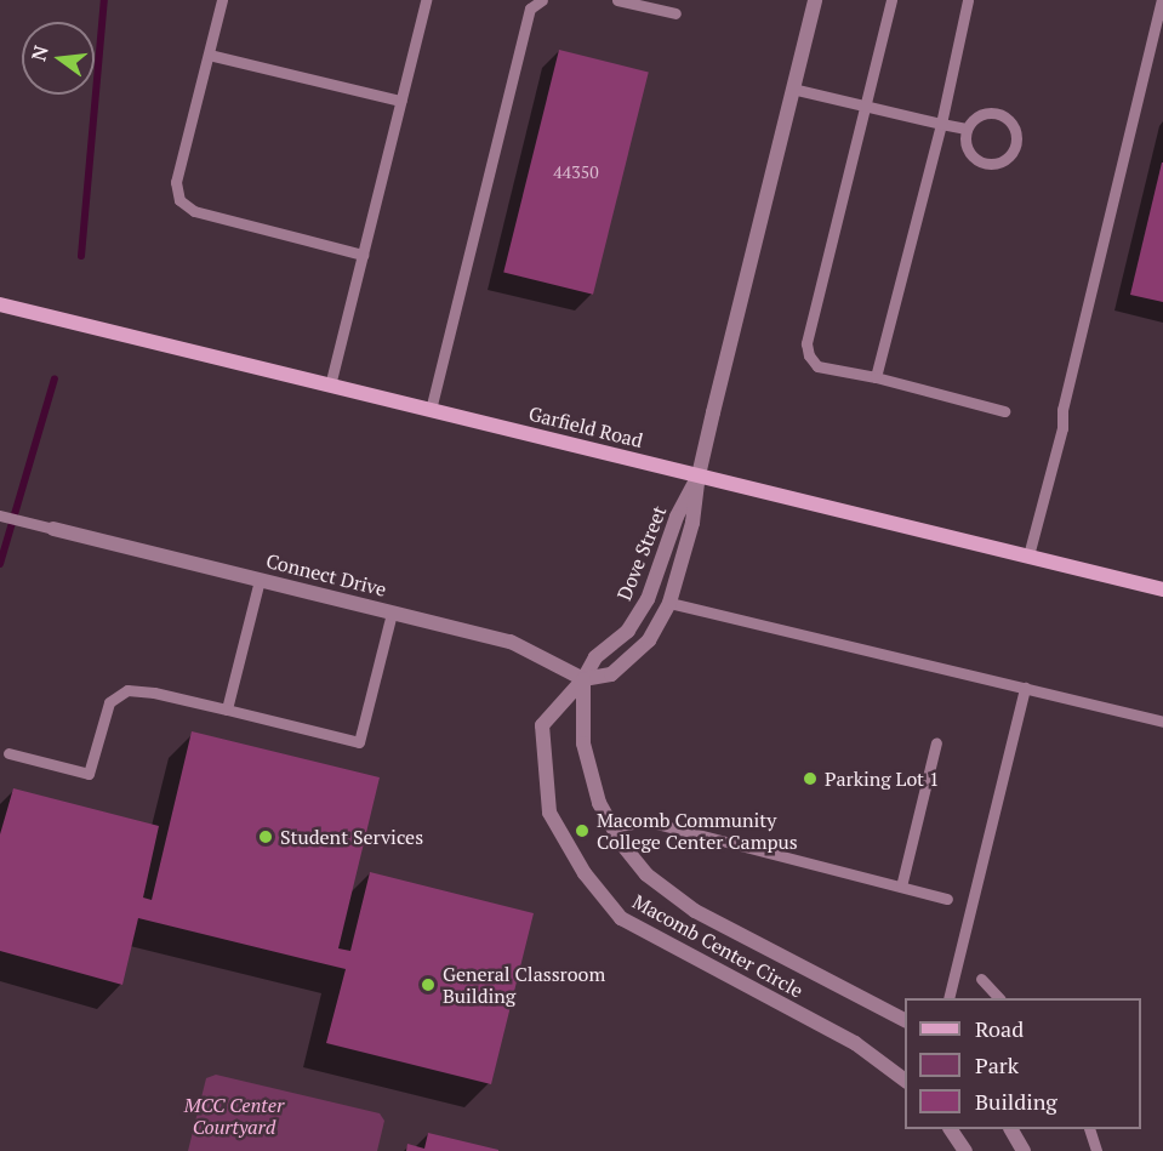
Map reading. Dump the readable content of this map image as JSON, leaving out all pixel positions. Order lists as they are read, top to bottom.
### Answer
{
  "streets": {
    "main road": ["Garfield Road"],
    "street": ["Dove Street", "Connect Drive", "Macomb Center Circle"]
  },
  "crossings": [
    ["Garfield Road", "Dove Street"],
    ["Dove Street", "Connect Drive"],
    ["Dove Street", "Macomb Center Circle"],
    ["Connect Drive", "Macomb Center Circle"]
  ],
  "parks": ["MCC Center Courtyard"],
  "places": [
    "Parking Lot 1",
    "Macomb Community College Center Campus",
    "Student Services",
    "General Classroom Building"
  ],
  "house_numbers": ["44350"],
  "legend": ["Road", "Park", "Building"],
  "north": "left"
}
